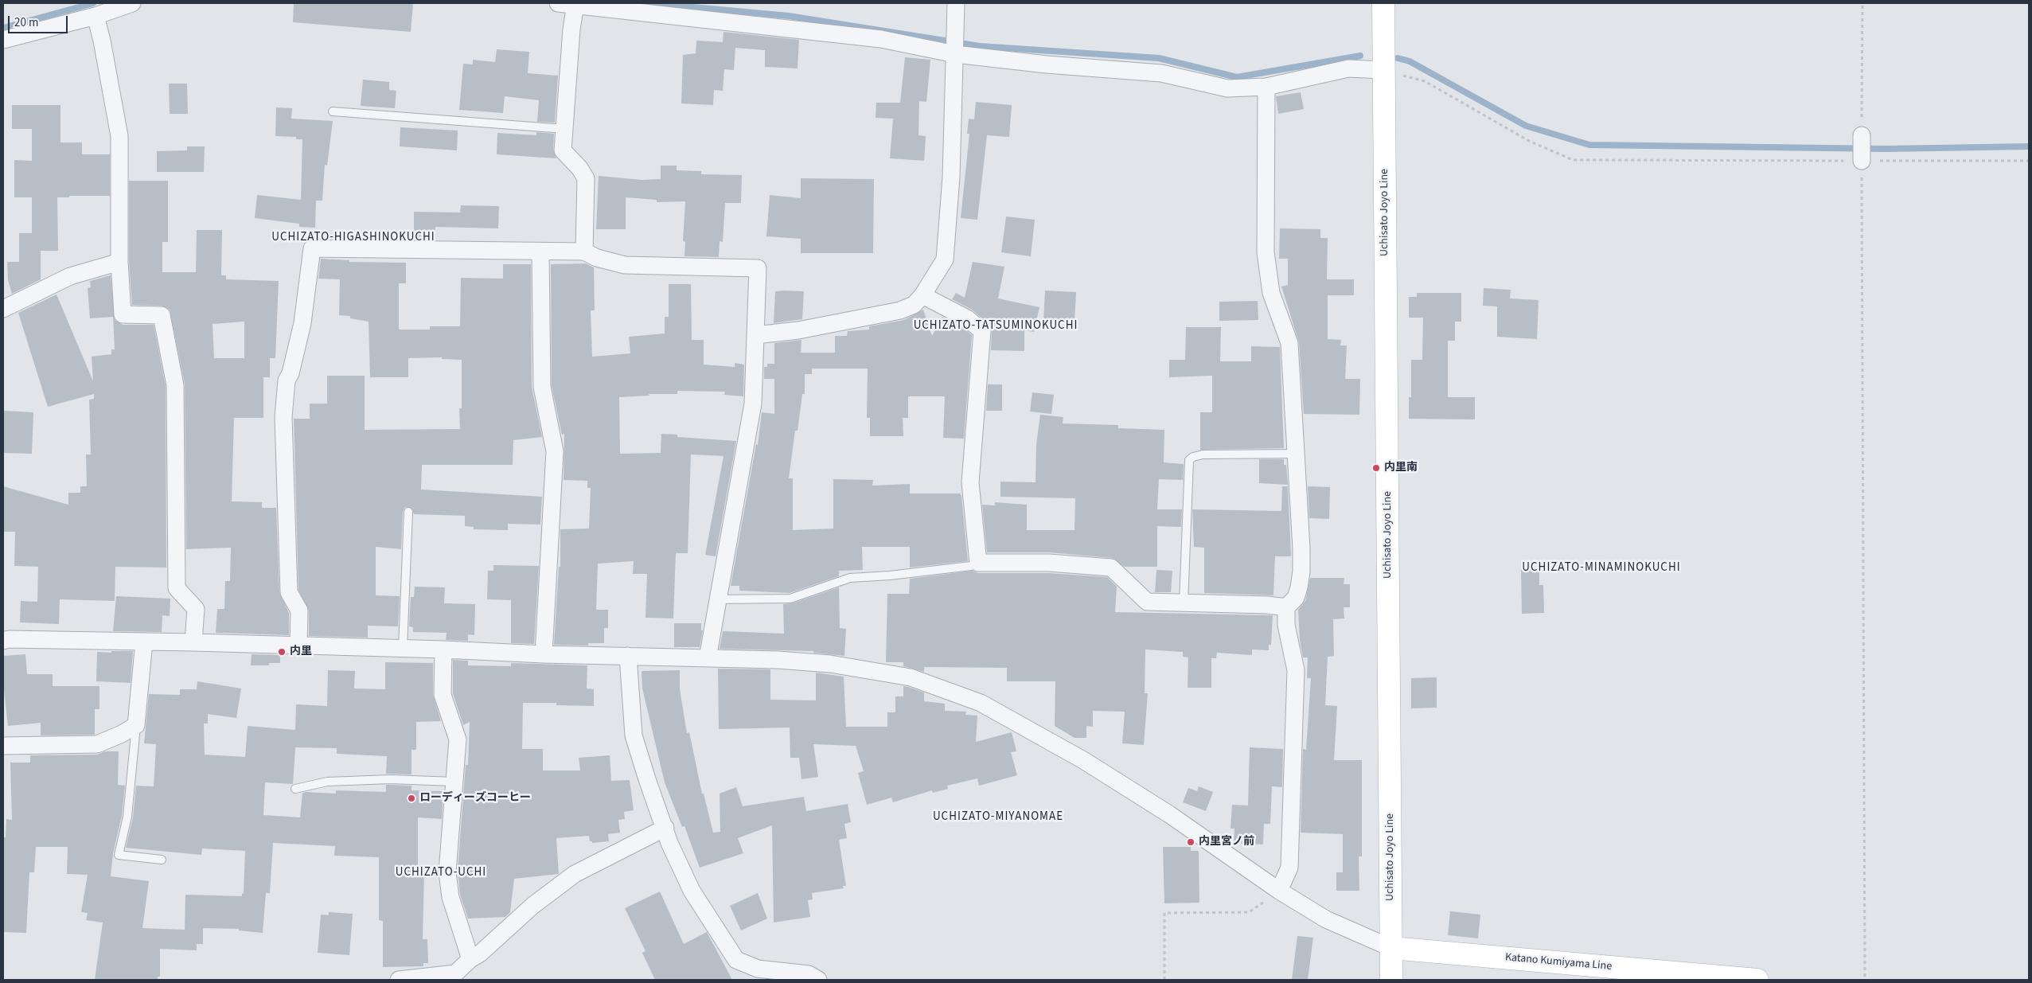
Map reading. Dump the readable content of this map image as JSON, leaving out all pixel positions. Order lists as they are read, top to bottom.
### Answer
{
  "streets": {
    "main road": ["Uchisato Joyo Line", "Katano Kumiyama Line"]
  },
  "crossings": [
    ["Uchisato Joyo Line", "Katano Kumiyama Line"]
  ],
  "districts": [
    "UCHIZATO-HIGASHINOKUCHI",
    "UCHIZATO-TATSUMINOKUCHI",
    "UCHIZATO-MINAMINOKUCHI",
    "UCHIZATO-MIYANOMAE",
    "UCHIZATO-UCHI"
  ],
  "places": [
    "内里南",
    "内里",
    "ローディーズコーヒー",
    "内里宮ノ前"
  ],
  "scale_bar": "20 m"
}
